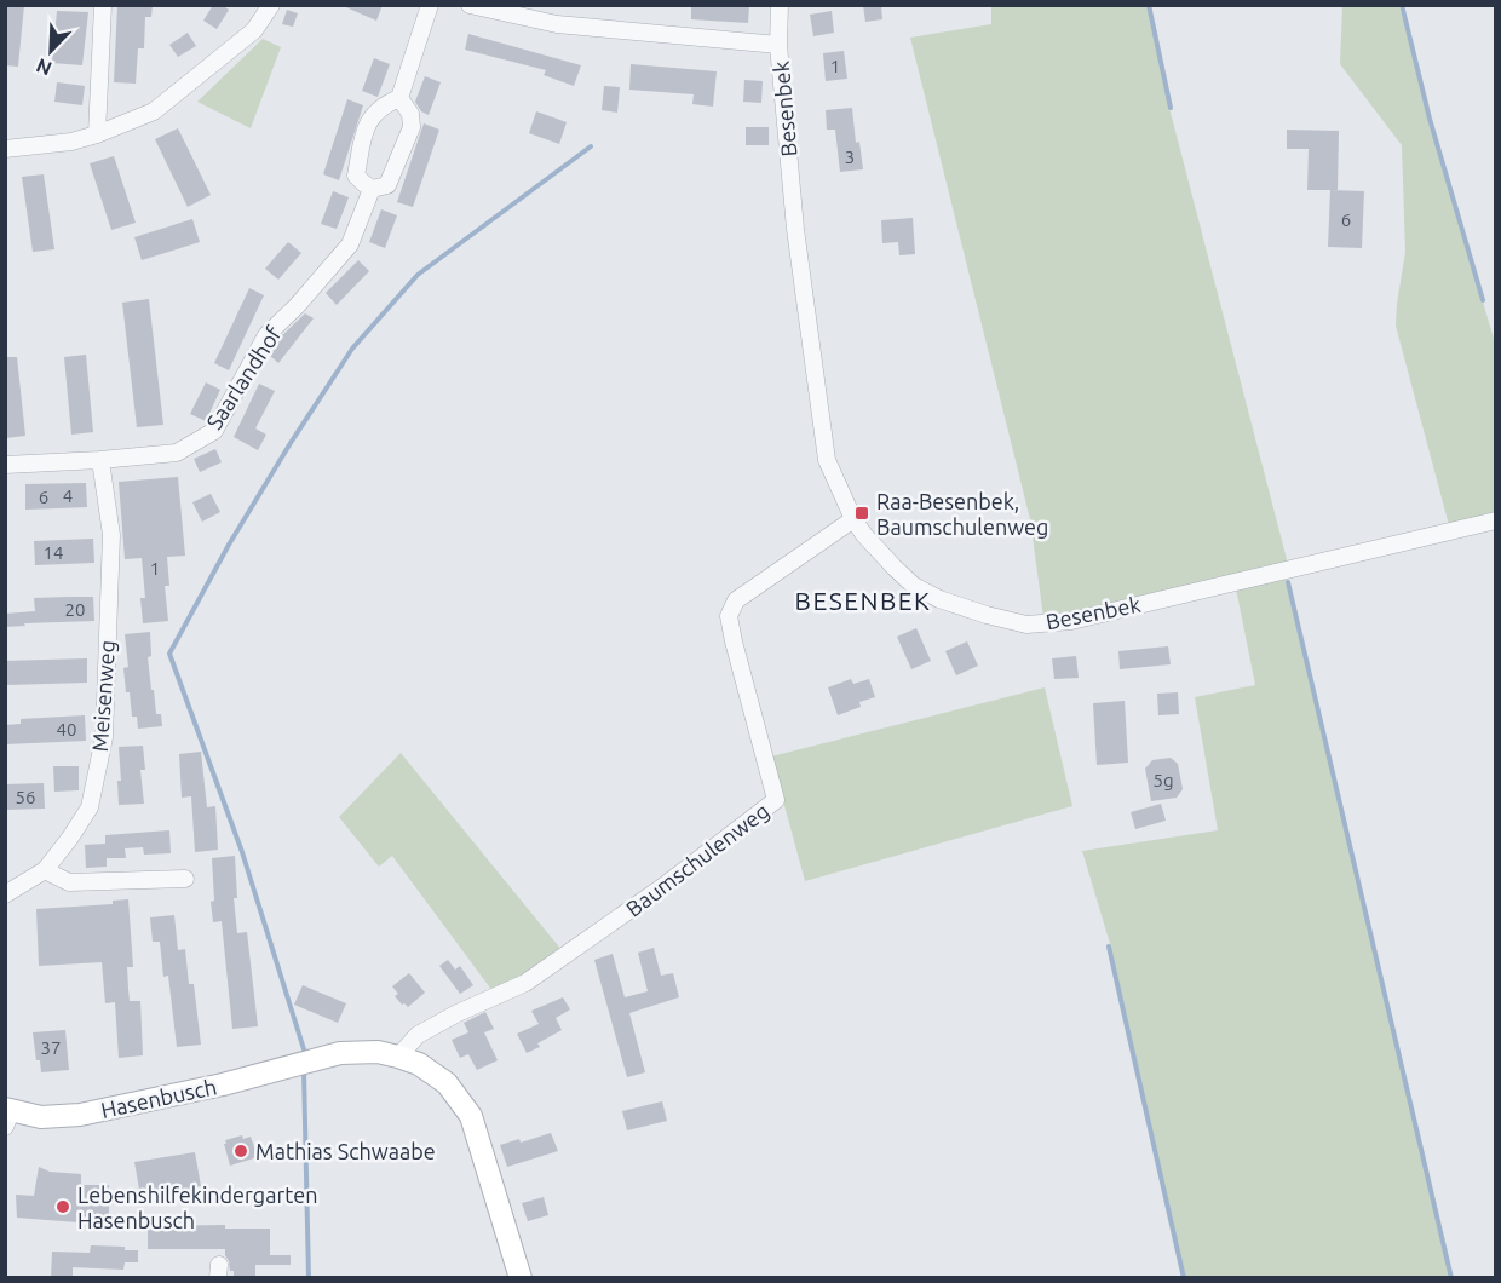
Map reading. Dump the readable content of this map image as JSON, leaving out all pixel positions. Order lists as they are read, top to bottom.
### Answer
{
  "streets": {
    "main road": ["Hasenbusch"],
    "street": [
      "Besenbek",
      "Saarlandhof",
      "Meisenweg",
      "Baumschulenweg"
    ]
  },
  "crossings": [
    ["Besenbek", "Baumschulenweg"],
    ["Saarlandhof", "Meisenweg"],
    ["Baumschulenweg", "Hasenbusch"]
  ],
  "districts": ["BESENBEK"],
  "places": {
    "transit": ["Raa-Besenbek, Baumschulenweg"],
    "other": ["Mathias Schwaabe", "Lebenshilfekindergarten Hasenbusch"]
  },
  "house_numbers": [
    "1",
    "3",
    "6",
    "4",
    "6",
    "14",
    "1",
    "20",
    "40",
    "5g",
    "56",
    "37"
  ],
  "north": "bottom left"
}
